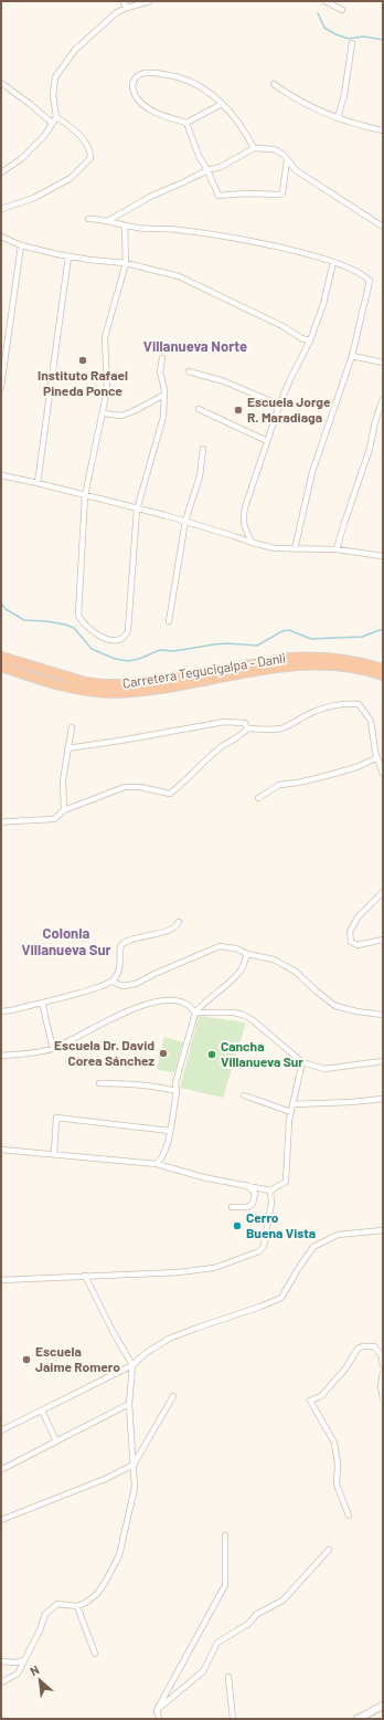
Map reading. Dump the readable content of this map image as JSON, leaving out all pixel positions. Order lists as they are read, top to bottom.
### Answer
{
  "streets": {
    "highway": ["Carretera Tegucigalpa - Danli"]
  },
  "districts": ["Villanueva Norte", "Colonia Villanueva Sur"],
  "places": [
    "Instituto Rafael Pineda Ponce",
    "Escuela Jorge R. Maradiaga",
    "Escuela Dr. David Corea Sánchez",
    "Cancha Villanueva Sur",
    "Cerro Buena Vista",
    "Escuela Jaime Romero"
  ],
  "north": "top left"
}
